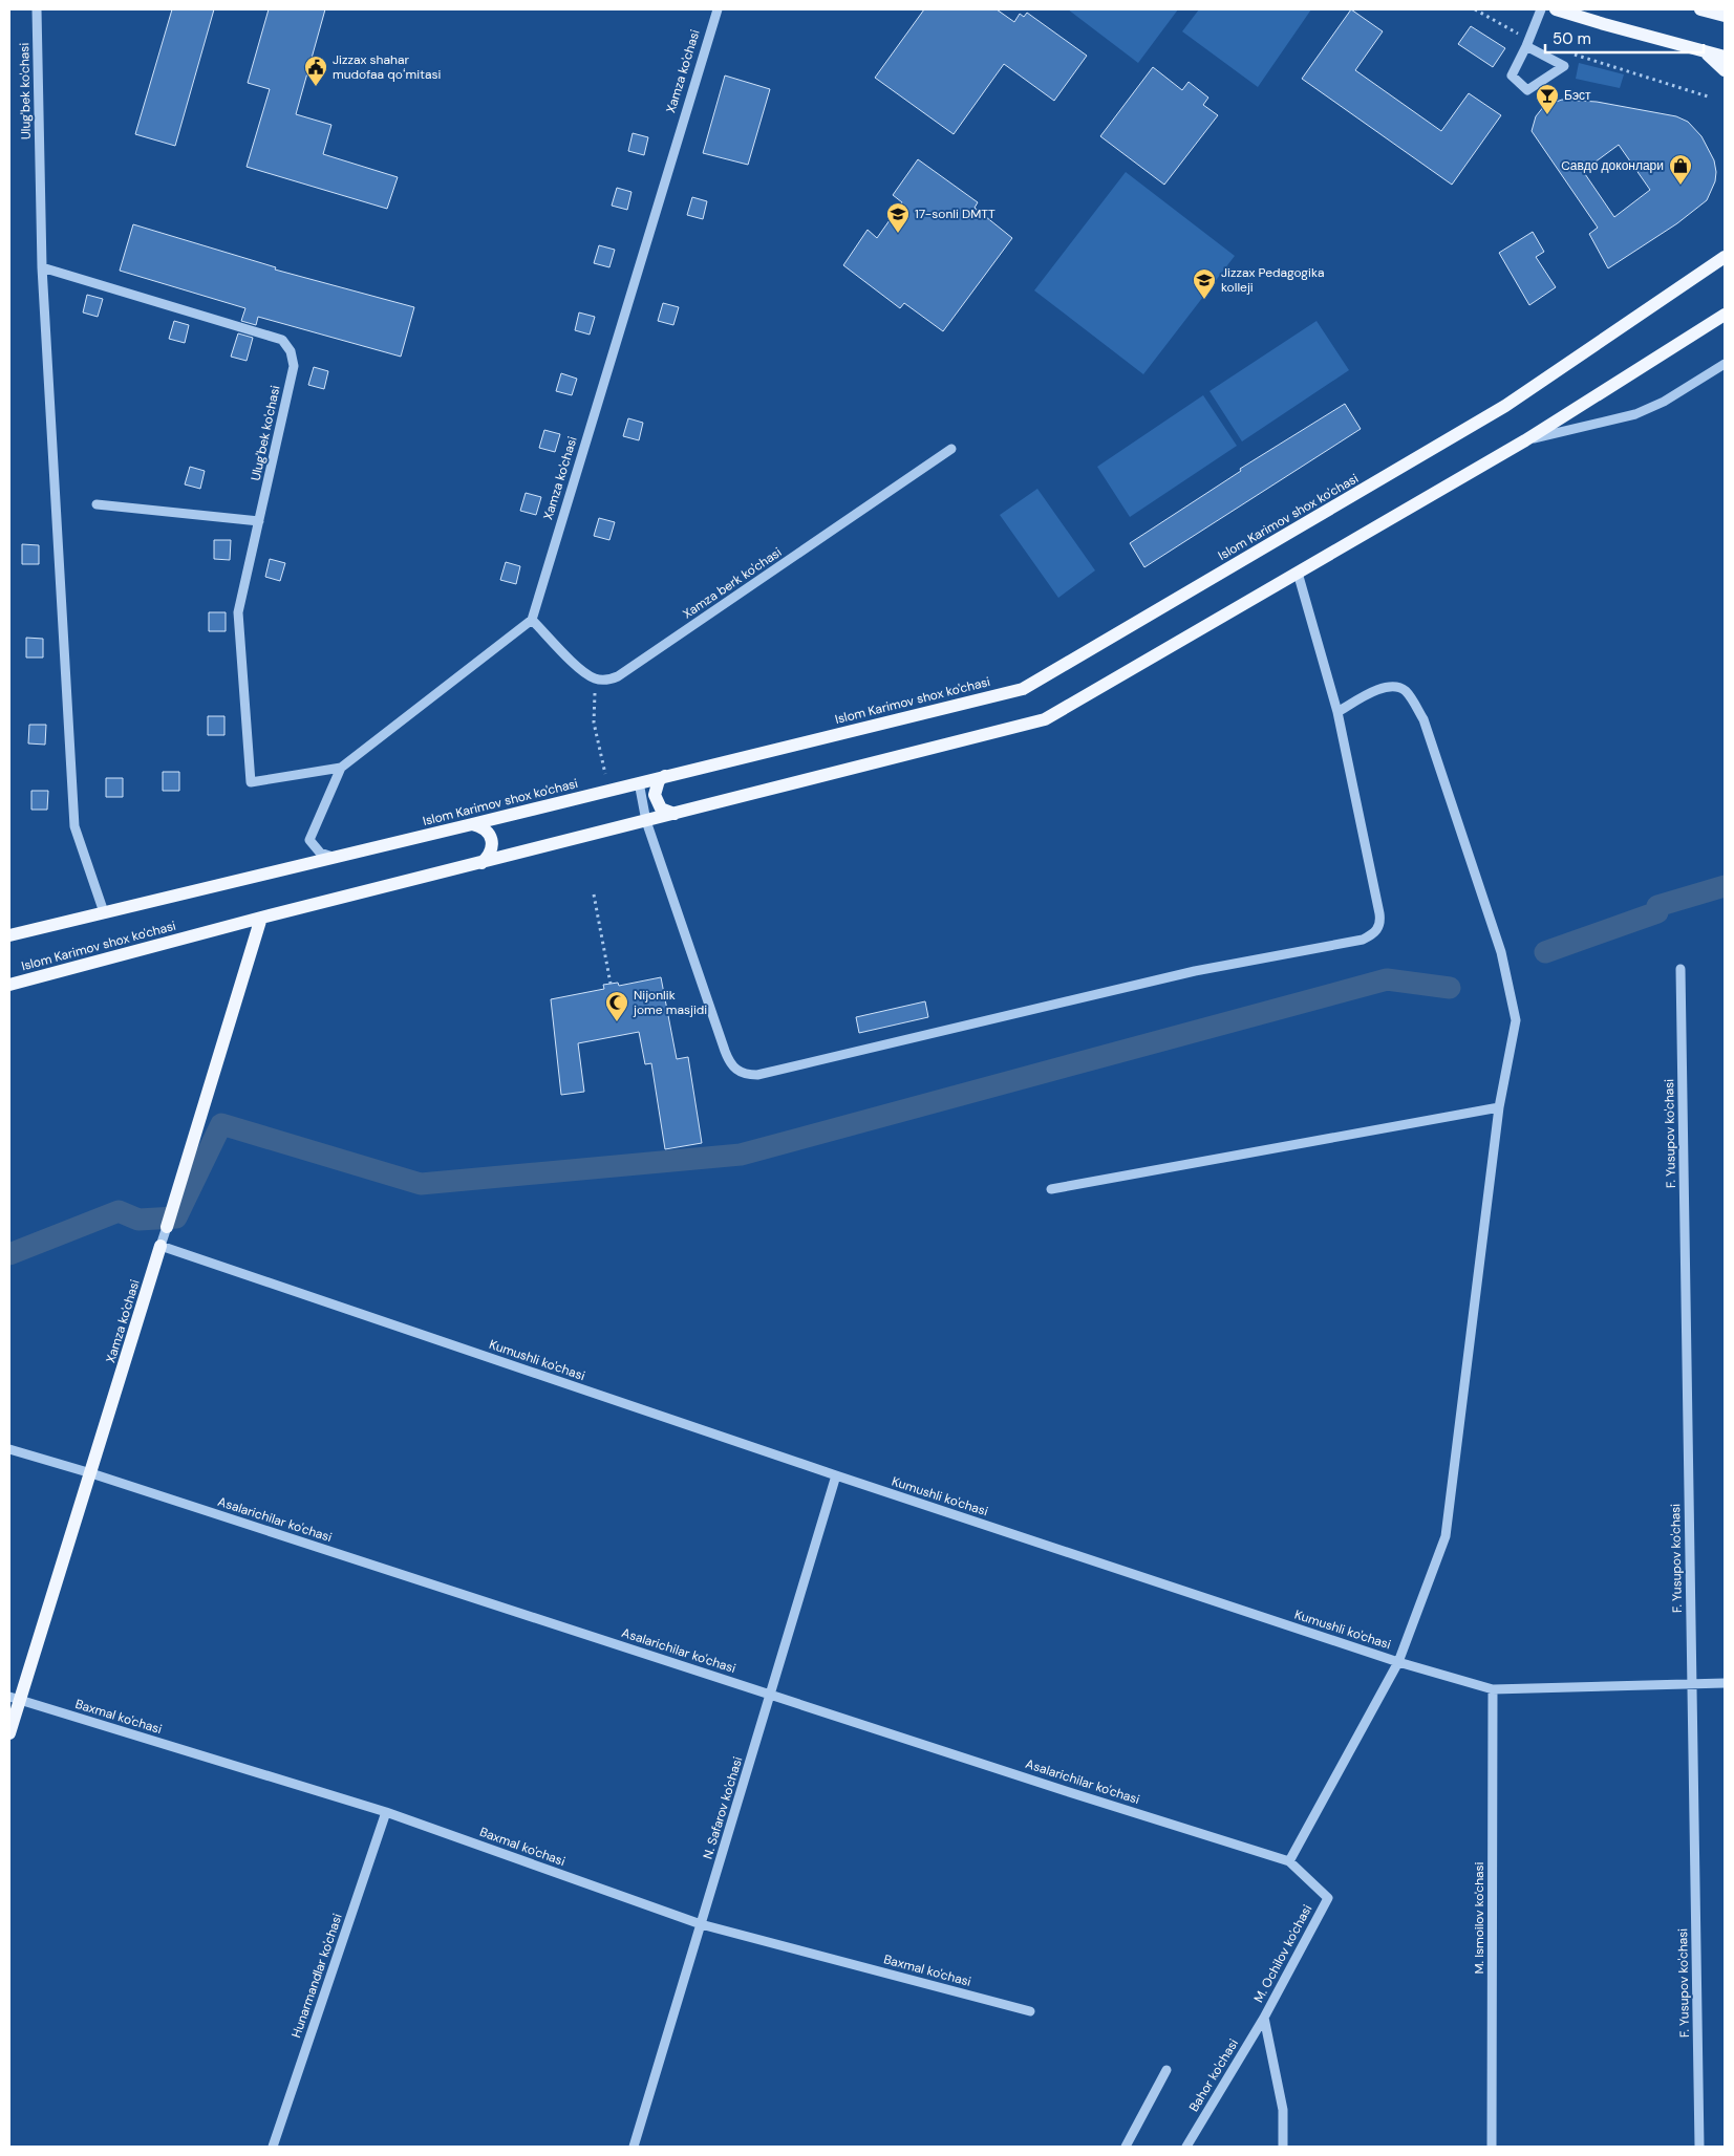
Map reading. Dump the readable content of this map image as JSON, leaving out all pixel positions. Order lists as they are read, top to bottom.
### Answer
{
  "streets": {
    "main road": ["Xamza ko'chasi", "Islom Karimov shox ko'chasi"],
    "street": [
      "Ulug'bek ko'chasi",
      "Xamza berk ko'chasi",
      "F. Yusupov ko'chasi",
      "Kumushli ko'chasi",
      "Asalarichilar ko'chasi",
      "Baxmal ko'chasi",
      "N. Safarov ko'chasi",
      "M. Ismoilov ko'chasi",
      "M. Ochilov ko'chasi",
      "Hunarmandlar ko'chasi",
      "Bahor ko'chasi"
    ]
  },
  "crossings": [
    ["Xamza ko'chasi", "Islom Karimov shox ko'chasi"],
    ["Xamza ko'chasi", "Kumushli ko'chasi"],
    ["Xamza ko'chasi", "Asalarichilar ko'chasi"],
    ["Xamza ko'chasi", "Baxmal ko'chasi"],
    ["Ulug'bek ko'chasi", "Islom Karimov shox ko'chasi"],
    ["F. Yusupov ko'chasi", "Kumushli ko'chasi"],
    ["Kumushli ko'chasi", "N. Safarov ko'chasi"],
    ["Kumushli ko'chasi", "M. Ismoilov ko'chasi"],
    ["Asalarichilar ko'chasi", "N. Safarov ko'chasi"],
    ["Asalarichilar ko'chasi", "M. Ochilov ko'chasi"],
    ["Baxmal ko'chasi", "N. Safarov ko'chasi"],
    ["Baxmal ko'chasi", "Hunarmandlar ko'chasi"],
    ["M. Ochilov ko'chasi", "Bahor ko'chasi"]
  ],
  "places": {
    "public building": ["Jizzax shahar mudofaa qoʻmitasi"],
    "bar": ["Бэст"],
    "shop": ["Cавдо доконлари"],
    "school or university": ["17-sonli DMTT", "Jizzax Pedagogika kolleji"],
    "mosque": ["Nijonlik jome masjidi"]
  },
  "scale_bar": "50 m"
}
